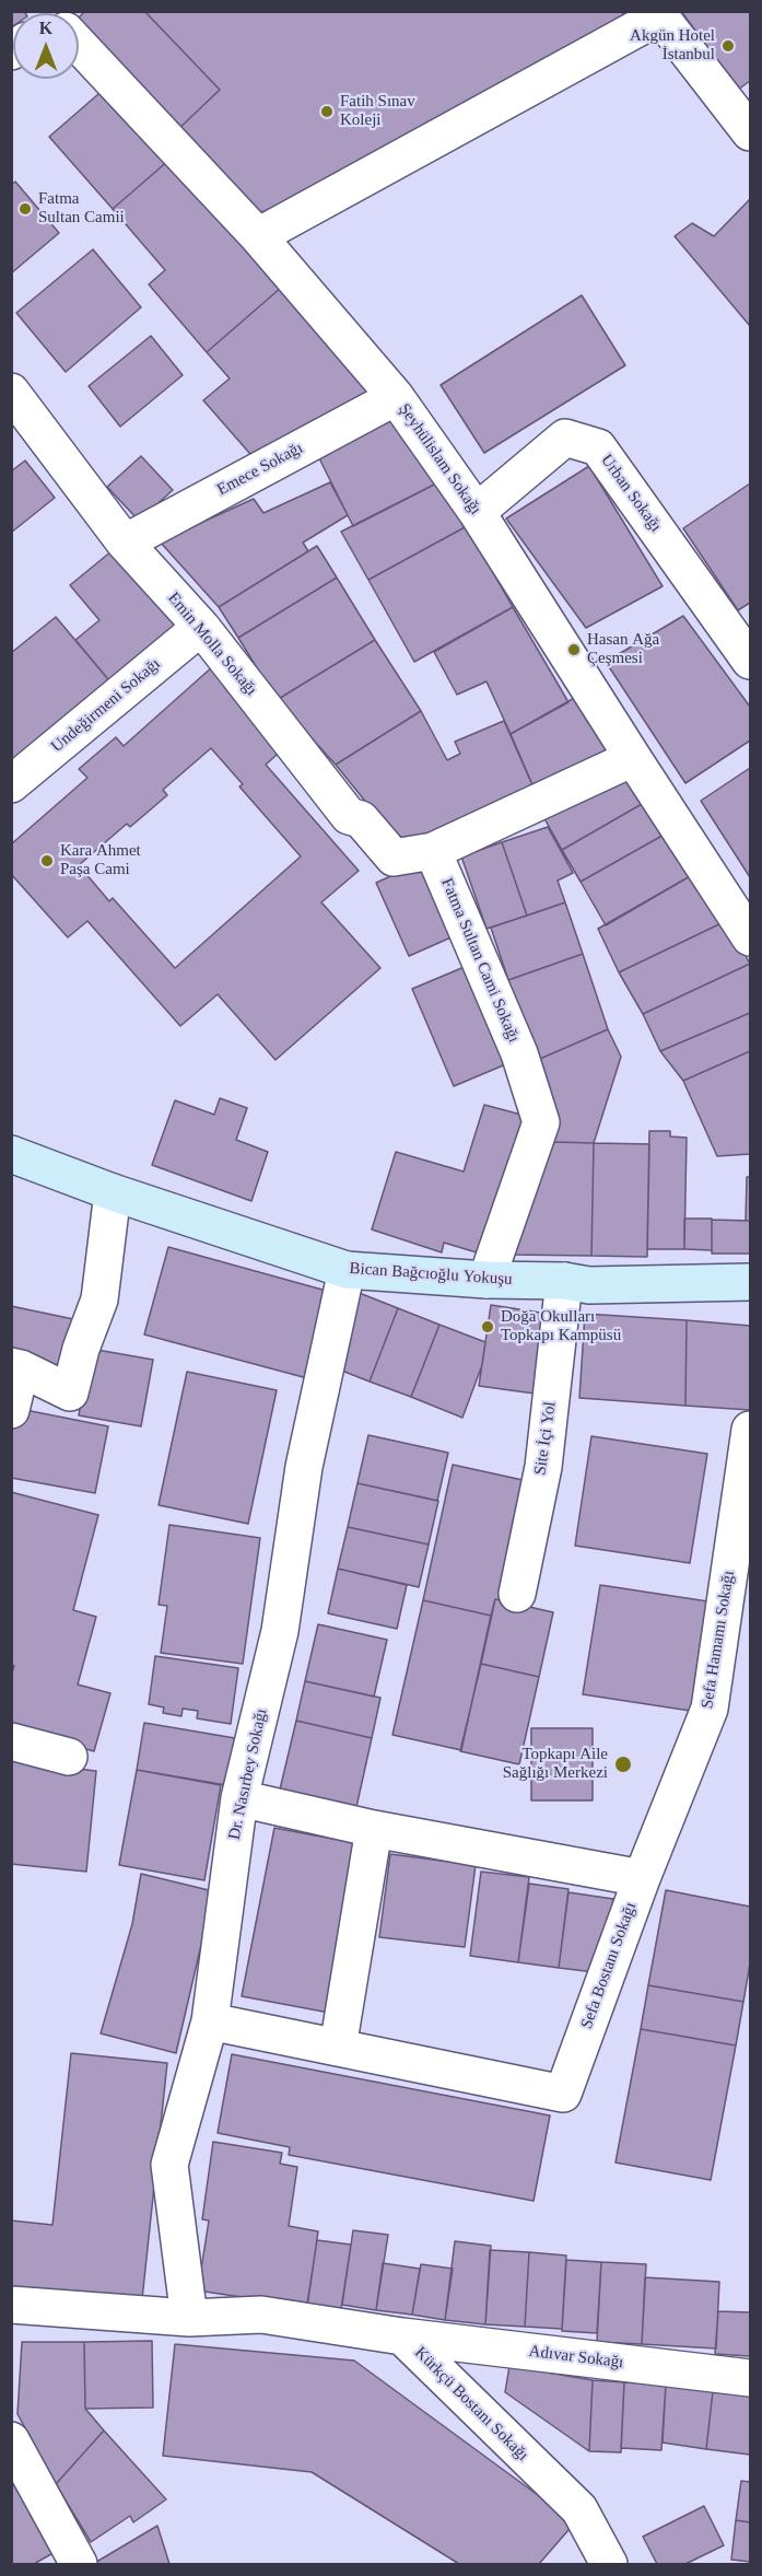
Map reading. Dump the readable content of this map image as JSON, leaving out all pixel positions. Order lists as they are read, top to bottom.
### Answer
{
  "streets": {
    "street": [
      "Şeyhülislam Sokağı",
      "Emece Sokağı",
      "Urban Sokağı",
      "Emin Molla Sokağı",
      "Undeğirmeni Sokağı",
      "Fatma Sultan Cami Sokağı",
      "Bican Bağcıoğlu Yokuşu",
      "Site İçi Yol",
      "Sefa Hamamı Sokağı",
      "Dr. Nasırbey Sokağı",
      "Sefa Bostanı Sokağı",
      "Adıvar Sokağı",
      "Kürkçü Bostanı Sokağı"
    ]
  },
  "crossings": [
    ["Şeyhülislam Sokağı", "Emece Sokağı"],
    ["Şeyhülislam Sokağı", "Urban Sokağı"],
    ["Emece Sokağı", "Emin Molla Sokağı"],
    ["Emin Molla Sokağı", "Undeğirmeni Sokağı"],
    ["Emin Molla Sokağı", "Fatma Sultan Cami Sokağı"],
    ["Fatma Sultan Cami Sokağı", "Bican Bağcıoğlu Yokuşu"],
    ["Bican Bağcıoğlu Yokuşu", "Site İçi Yol"],
    ["Bican Bağcıoğlu Yokuşu", "Dr. Nasırbey Sokağı"],
    ["Sefa Hamamı Sokağı", "Sefa Bostanı Sokağı"],
    ["Dr. Nasırbey Sokağı", "Sefa Bostanı Sokağı"],
    ["Dr. Nasırbey Sokağı", "Kürkçü Bostanı Sokağı"],
    ["Adıvar Sokağı", "Kürkçü Bostanı Sokağı"]
  ],
  "places": [
    "Akgün Hotel İstanbul",
    "Fatih Sınav Koleji",
    "Fatma Sultan Camii",
    "Hasan Ağa Çeşmesi",
    "Kara Ahmet Paşa Cami",
    "Doğa Okulları Topkapı Kampüsü",
    "Topkapı Aile Sağlığı Merkezi"
  ],
  "north": "top"
}
